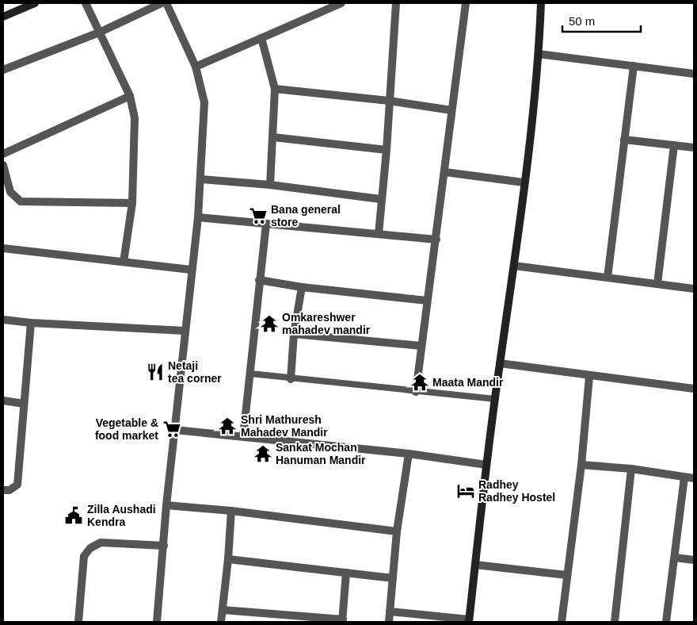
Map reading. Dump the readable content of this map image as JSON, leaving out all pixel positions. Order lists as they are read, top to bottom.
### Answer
{
  "places": {
    "supermarket": ["Bana general store", "Vegetable & food market"],
    "temple": [
      "Omkareshwer mahadev mandir",
      "Maata Mandir",
      "Shri Mathuresh Mahadev Mandir",
      "Sankat Mochan Hanuman Mandir"
    ],
    "restaurant": ["Netaji tea corner"],
    "hotel": ["Radhey Radhey Hostel"],
    "public building": ["Zilla Aushadi Kendra"]
  },
  "scale_bar": "50 m"
}
